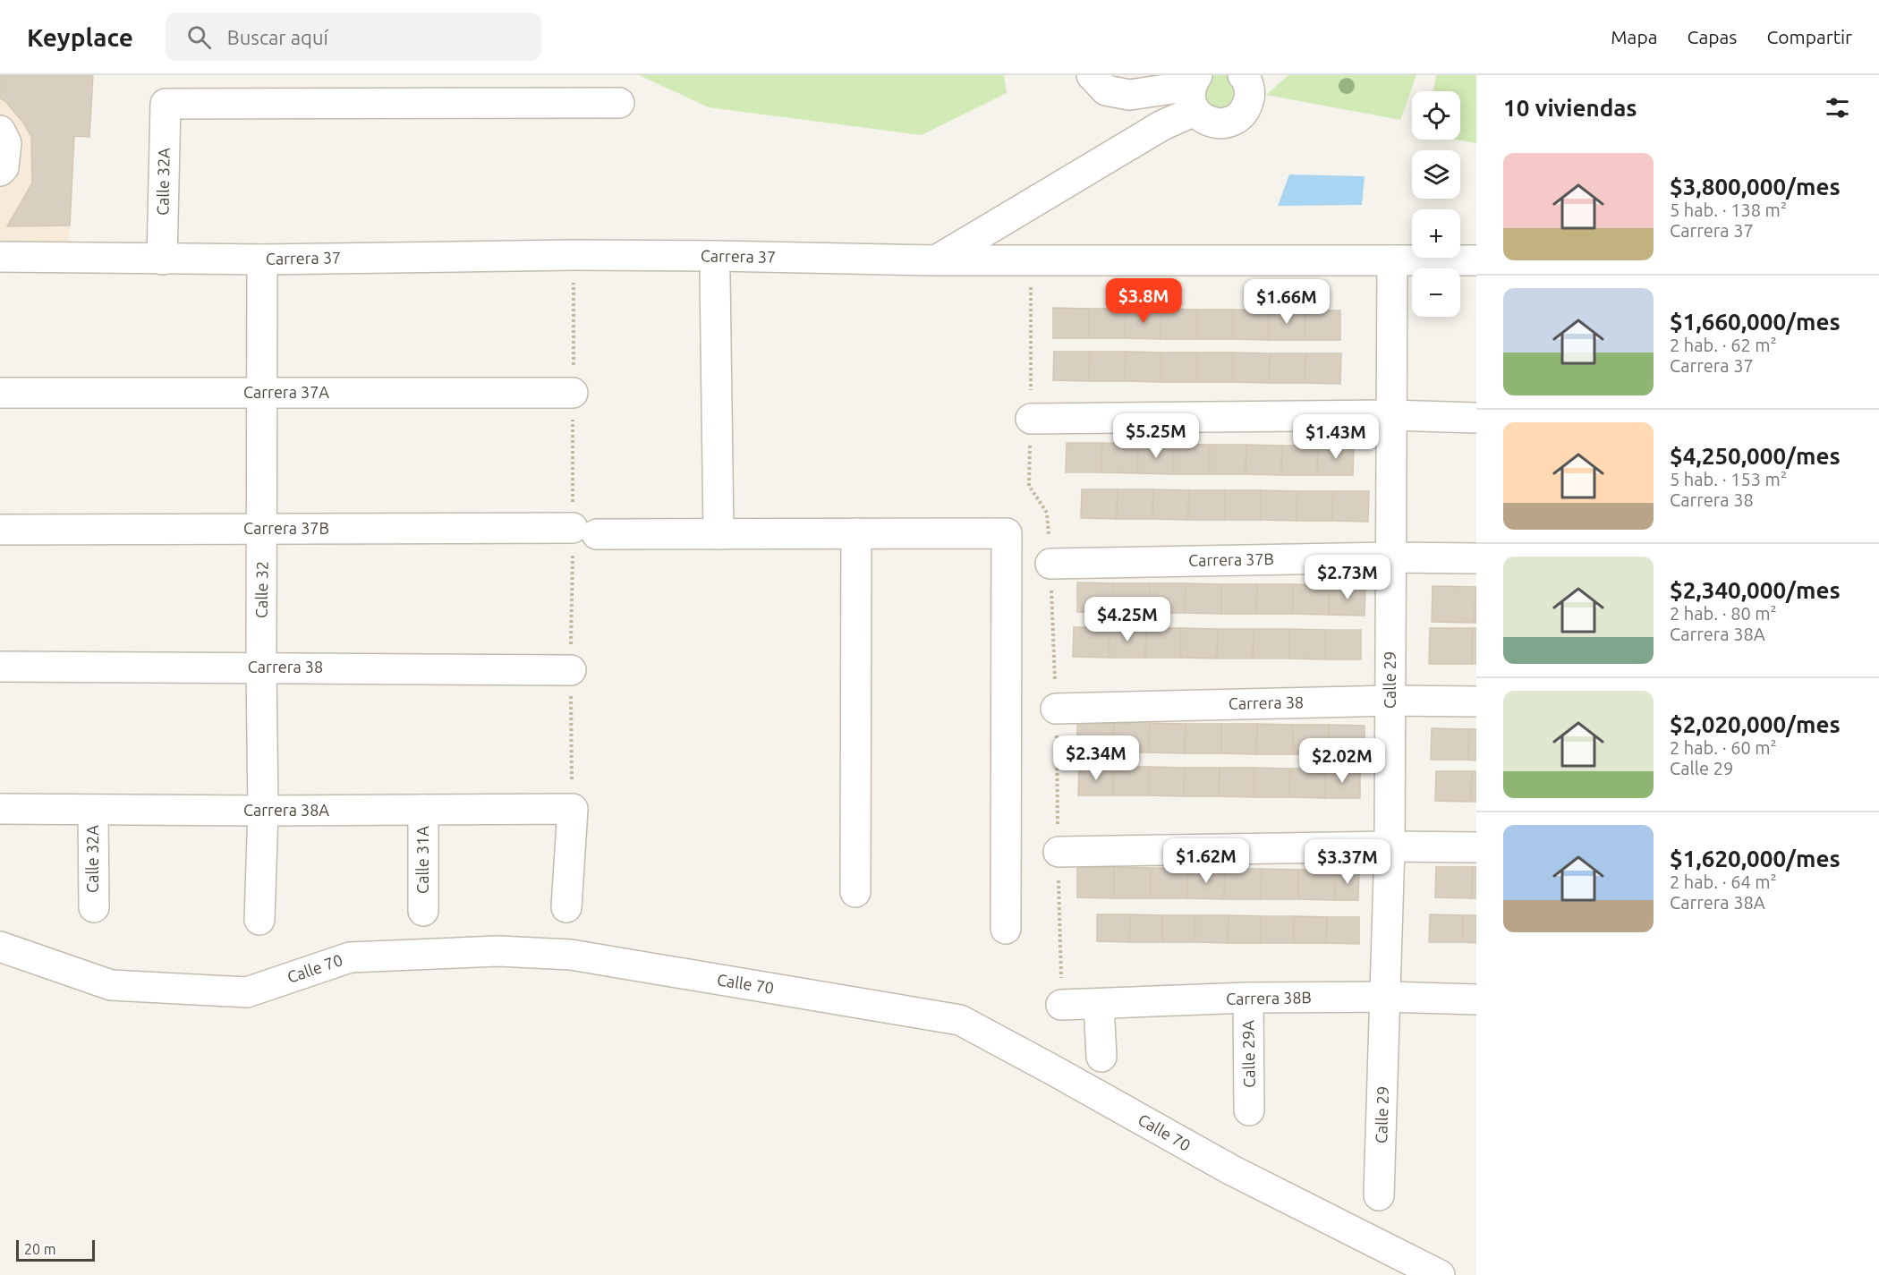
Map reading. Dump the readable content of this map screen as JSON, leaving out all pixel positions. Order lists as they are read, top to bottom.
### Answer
{
  "streets": {
    "street": [
      "Calle 32A",
      "Carrera 37",
      "Carrera 37A",
      "Carrera 37B",
      "Calle 32",
      "Carrera 38",
      "Calle 29",
      "Carrera 38A",
      "Calle 31A",
      "Calle 70",
      "Carrera 38B",
      "Calle 29A"
    ]
  },
  "crossings": [
    ["Calle 32A", "Carrera 37"],
    ["Calle 32A", "Carrera 38A"],
    ["Carrera 37", "Calle 32"],
    ["Carrera 37", "Calle 29"],
    ["Carrera 37A", "Calle 32"],
    ["Carrera 37B", "Calle 32"],
    ["Carrera 37B", "Calle 29"],
    ["Calle 32", "Carrera 38"],
    ["Calle 32", "Carrera 38A"],
    ["Carrera 38", "Calle 29"],
    ["Calle 29", "Carrera 38B"],
    ["Carrera 38A", "Calle 31A"],
    ["Carrera 38B", "Calle 29A"]
  ],
  "scale_bar": "20 m",
  "page": {
    "header": "Keyplace",
    "search": "Buscar aquí",
    "nav": ["Mapa", "Capas", "Compartir"],
    "heading": "10 viviendas",
    "map_buttons": ["+", "−"],
    "list": [
      {
        "name": "$3,800,000/mes",
        "note": "5 hab. · 138 m² · Carrera 37"
      },
      {
        "name": "$1,660,000/mes",
        "note": "2 hab. · 62 m² · Carrera 37"
      },
      {
        "name": "$4,250,000/mes",
        "note": "5 hab. · 153 m² · Carrera 38"
      },
      {
        "name": "$2,340,000/mes",
        "note": "2 hab. · 80 m² · Carrera 38A"
      },
      {
        "name": "$2,020,000/mes",
        "note": "2 hab. · 60 m² · Calle 29"
      },
      {
        "name": "$1,620,000/mes",
        "note": "2 hab. · 64 m² · Carrera 38A"
      }
    ],
    "price": [
      "$3.8M",
      "$1.66M",
      "$5.25M",
      "$1.43M",
      "$2.73M",
      "$4.25M",
      "$2.34M",
      "$2.02M",
      "$1.62M",
      "$3.37M"
    ],
    "scale": "20 m"
  }
}
